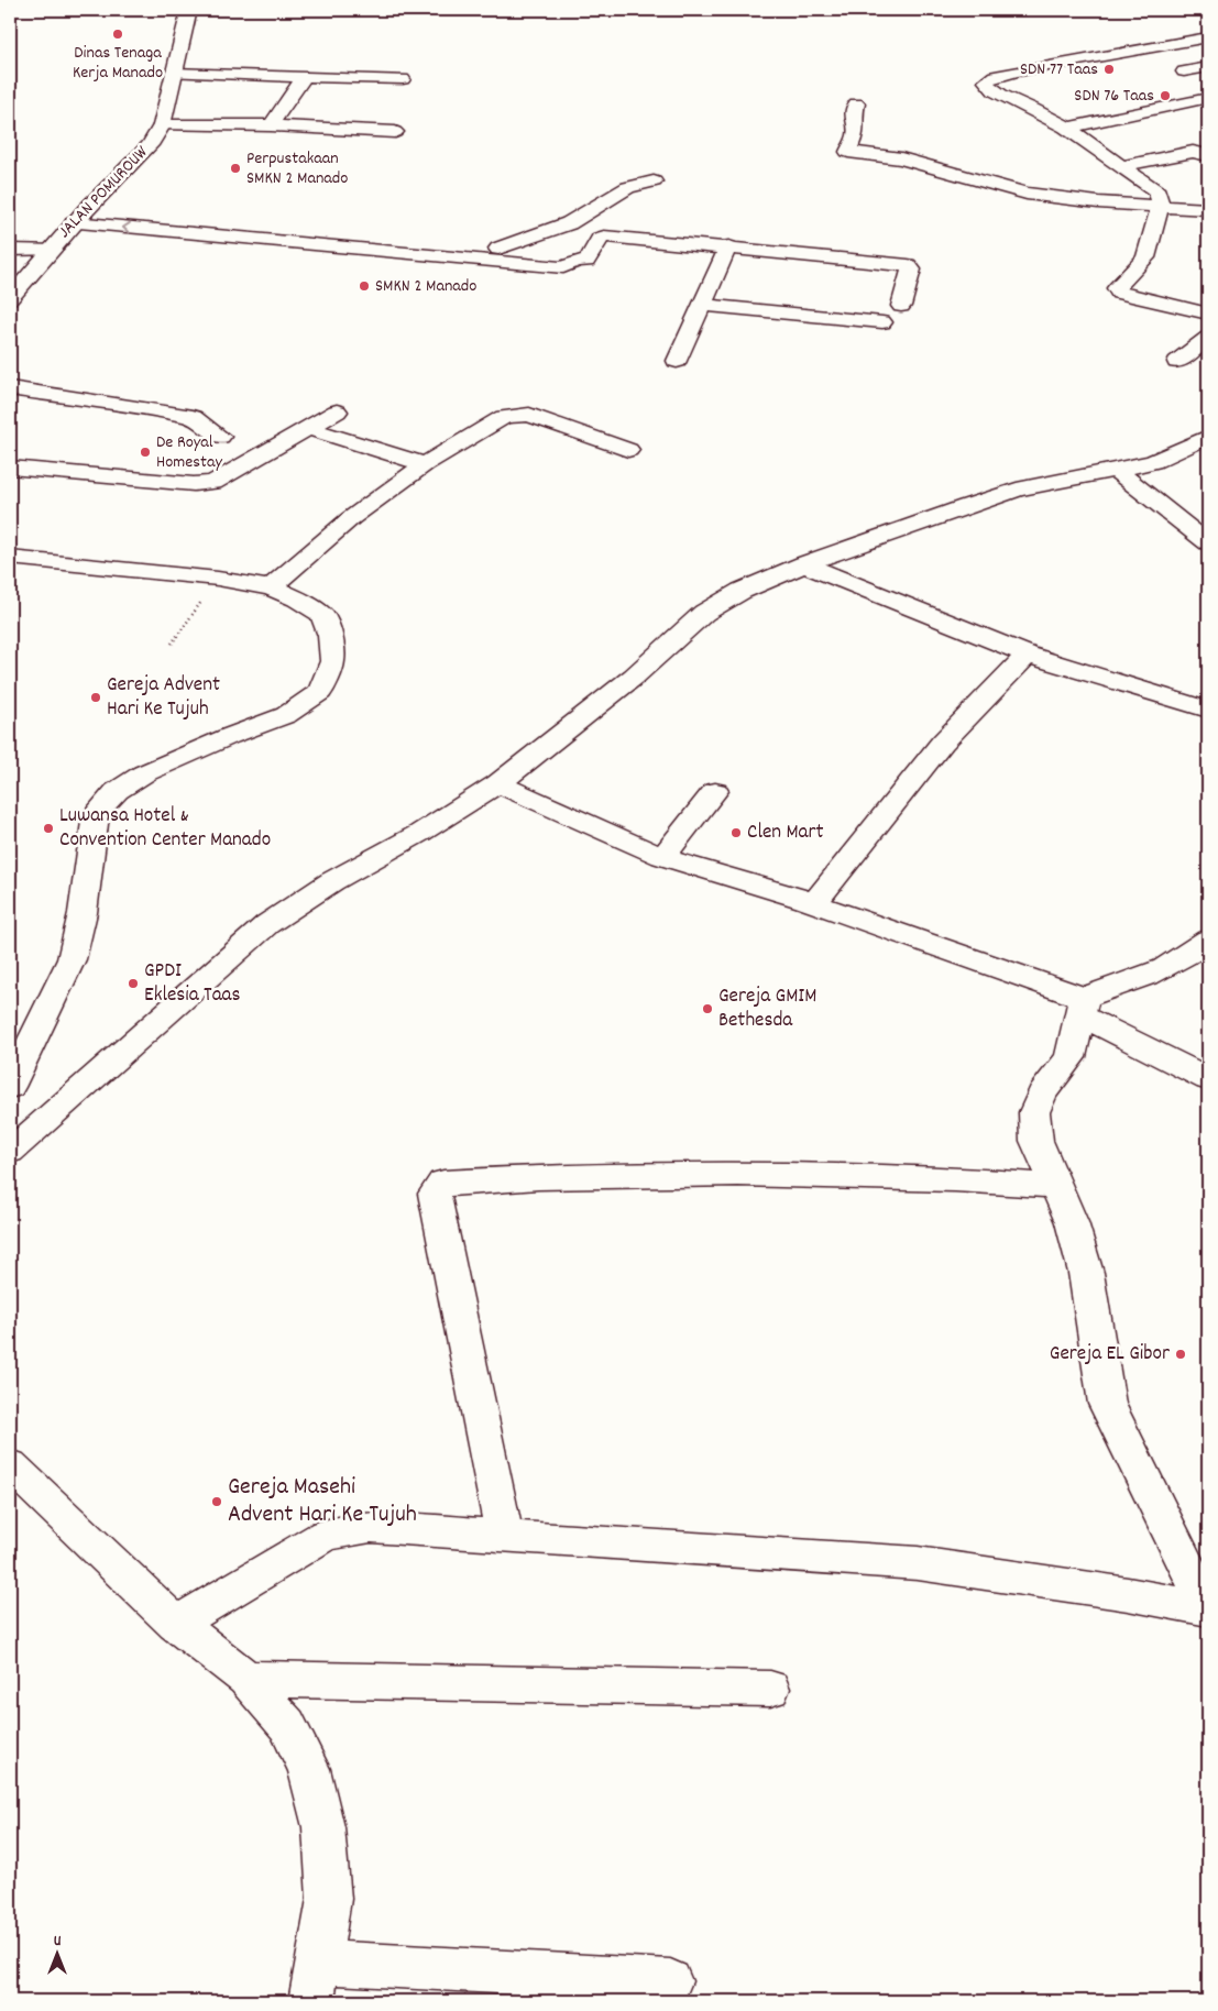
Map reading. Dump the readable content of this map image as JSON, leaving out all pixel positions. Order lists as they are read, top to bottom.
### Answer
{
  "streets": {
    "street": ["JALAN POMUROUW"]
  },
  "places": [
    "Dinas Tenaga Kerja Manado",
    "SDN 77 Taas",
    "SDN 76 Taas",
    "Perpustakaan SMKN 2 Manado",
    "SMKN 2 Manado",
    "De Royal Homestay",
    "Gereja Advent Hari Ke Tujuh",
    "Luwansa Hotel & Convention Center Manado",
    "Clen Mart",
    "GPDI Eklesia Taas",
    "Gereja GMIM Bethesda",
    "Gereja EL Gibor",
    "Gereja Masehi Advent Hari Ke Tujuh"
  ],
  "north": "top"
}
